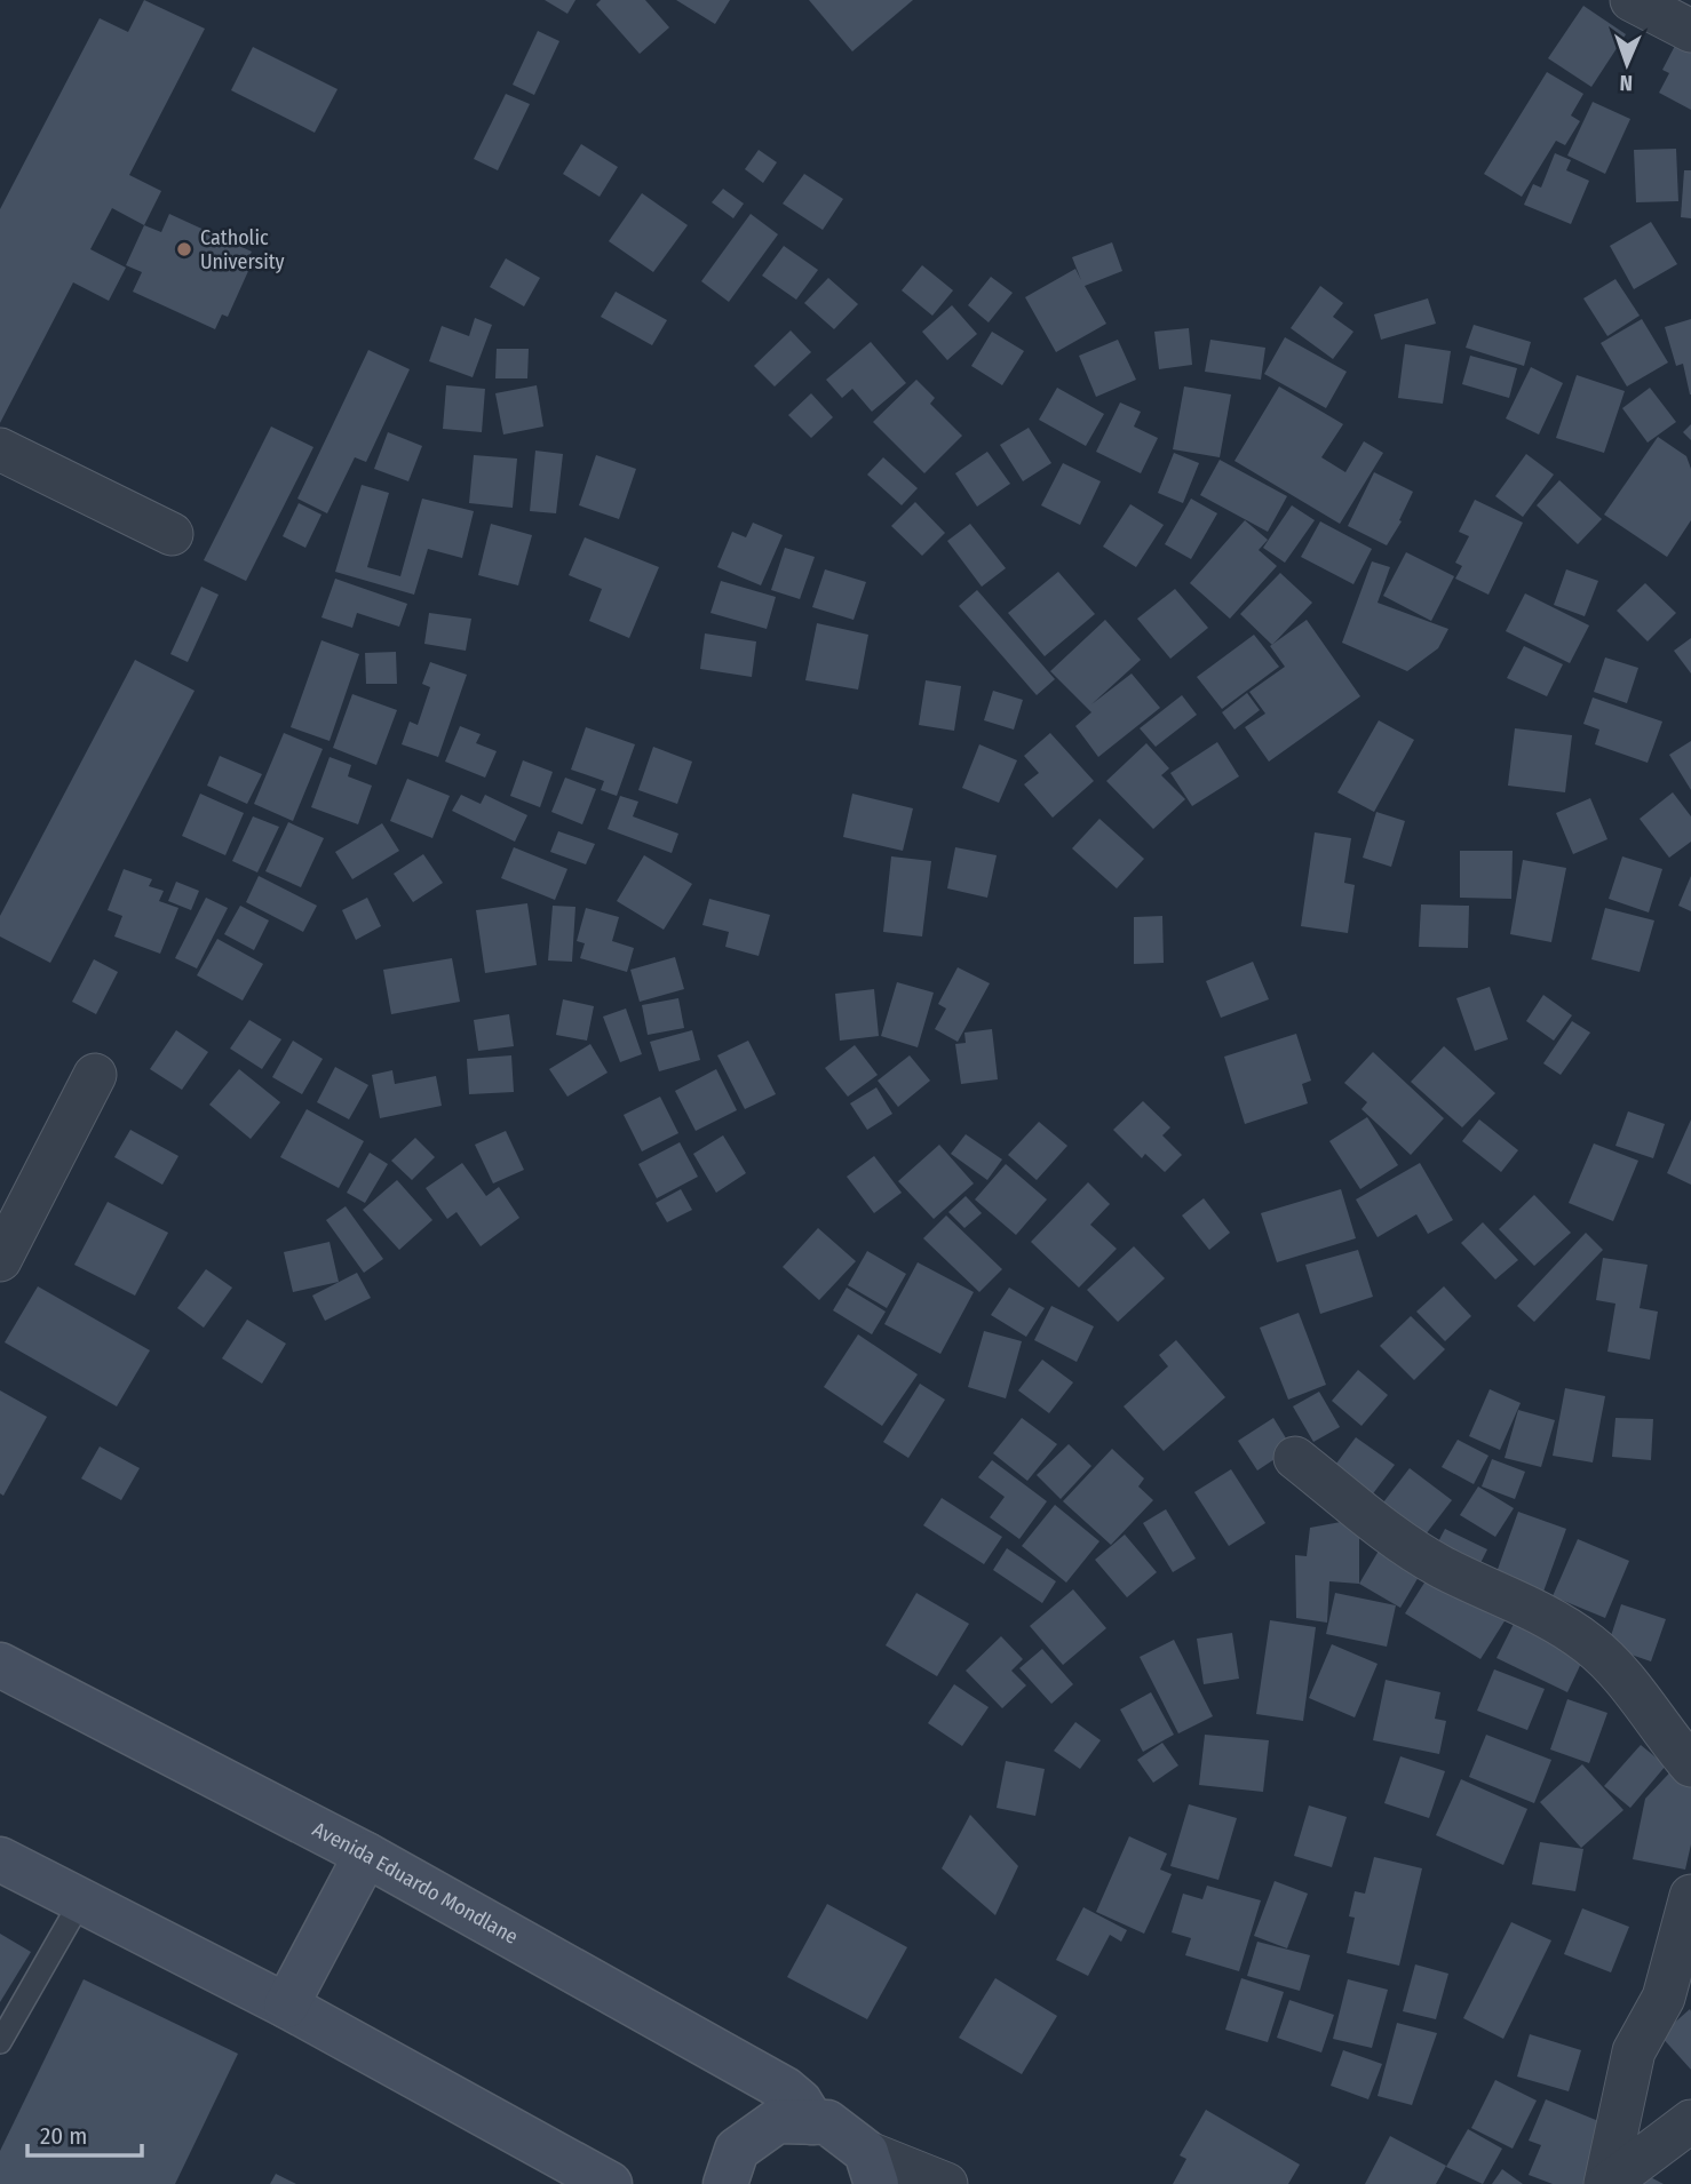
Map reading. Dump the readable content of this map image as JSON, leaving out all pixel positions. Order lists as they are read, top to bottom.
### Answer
{
  "streets": {
    "main road": ["Avenida Eduardo Mondlane"]
  },
  "places": ["Catholic University"],
  "scale_bar": "20 m",
  "north": "bottom"
}
